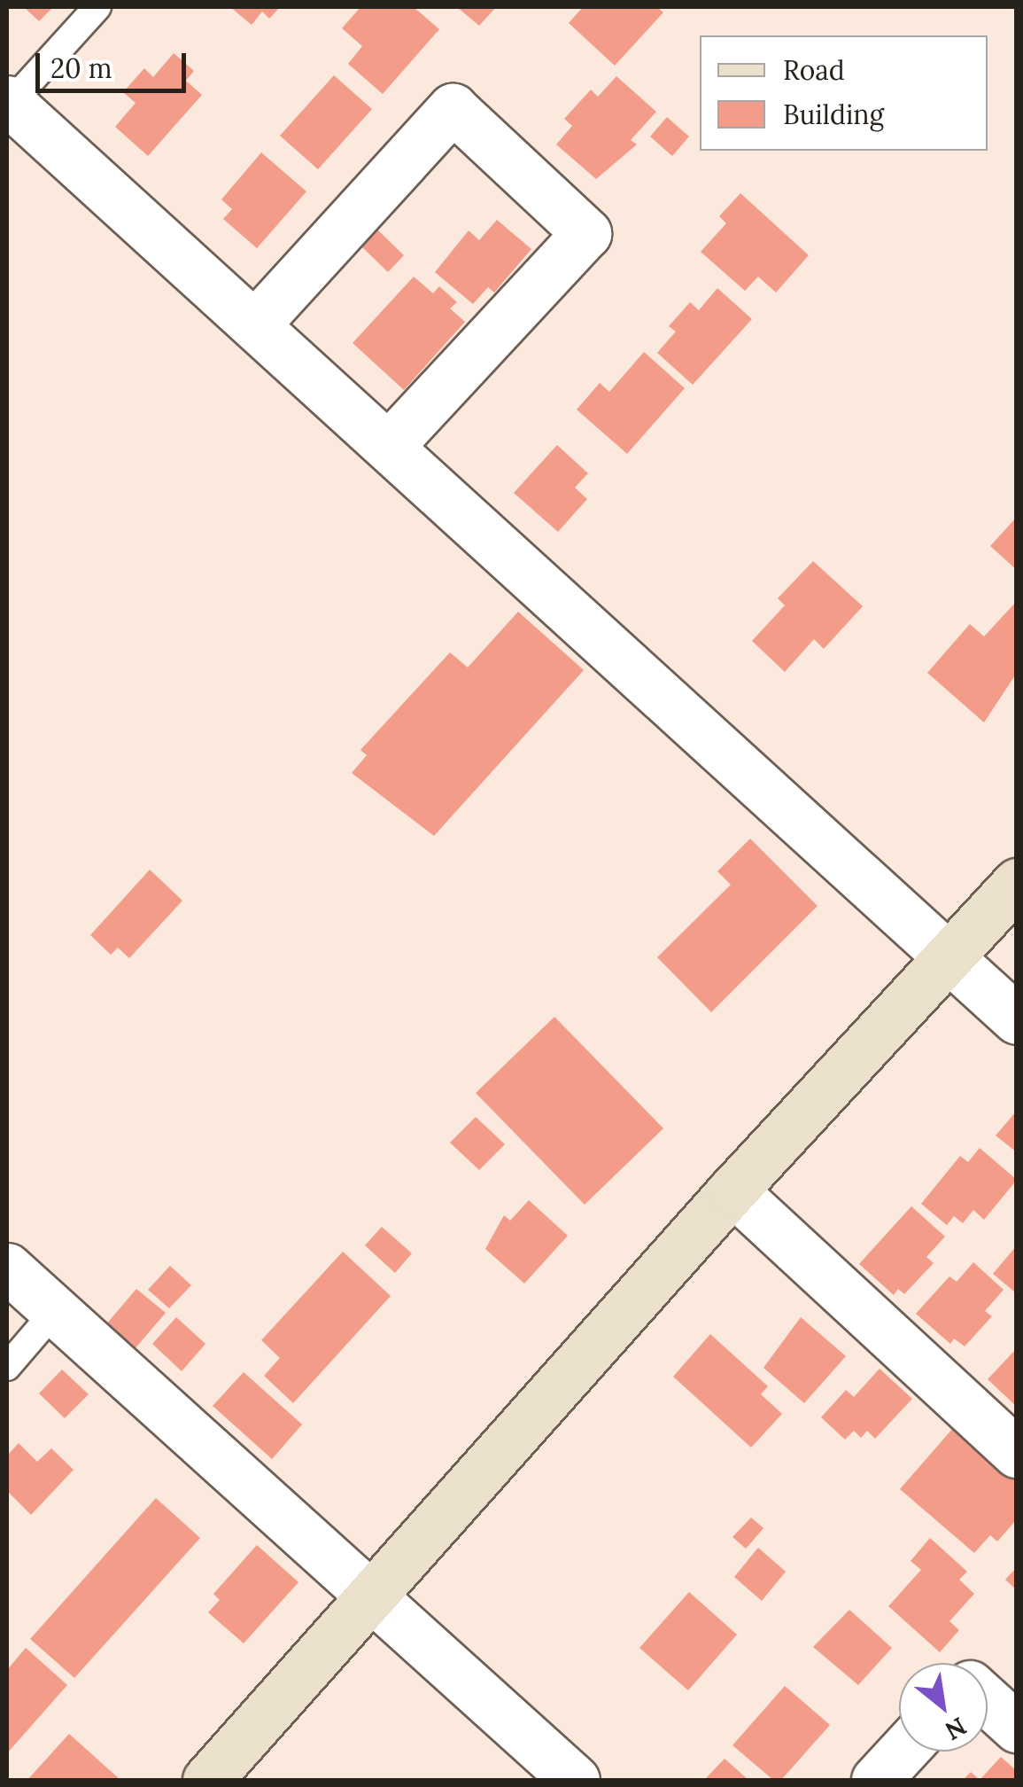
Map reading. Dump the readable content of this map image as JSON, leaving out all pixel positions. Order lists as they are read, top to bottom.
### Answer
{
  "legend": ["Road", "Building"],
  "scale_bar": "20 m",
  "north": "bottom right"
}
